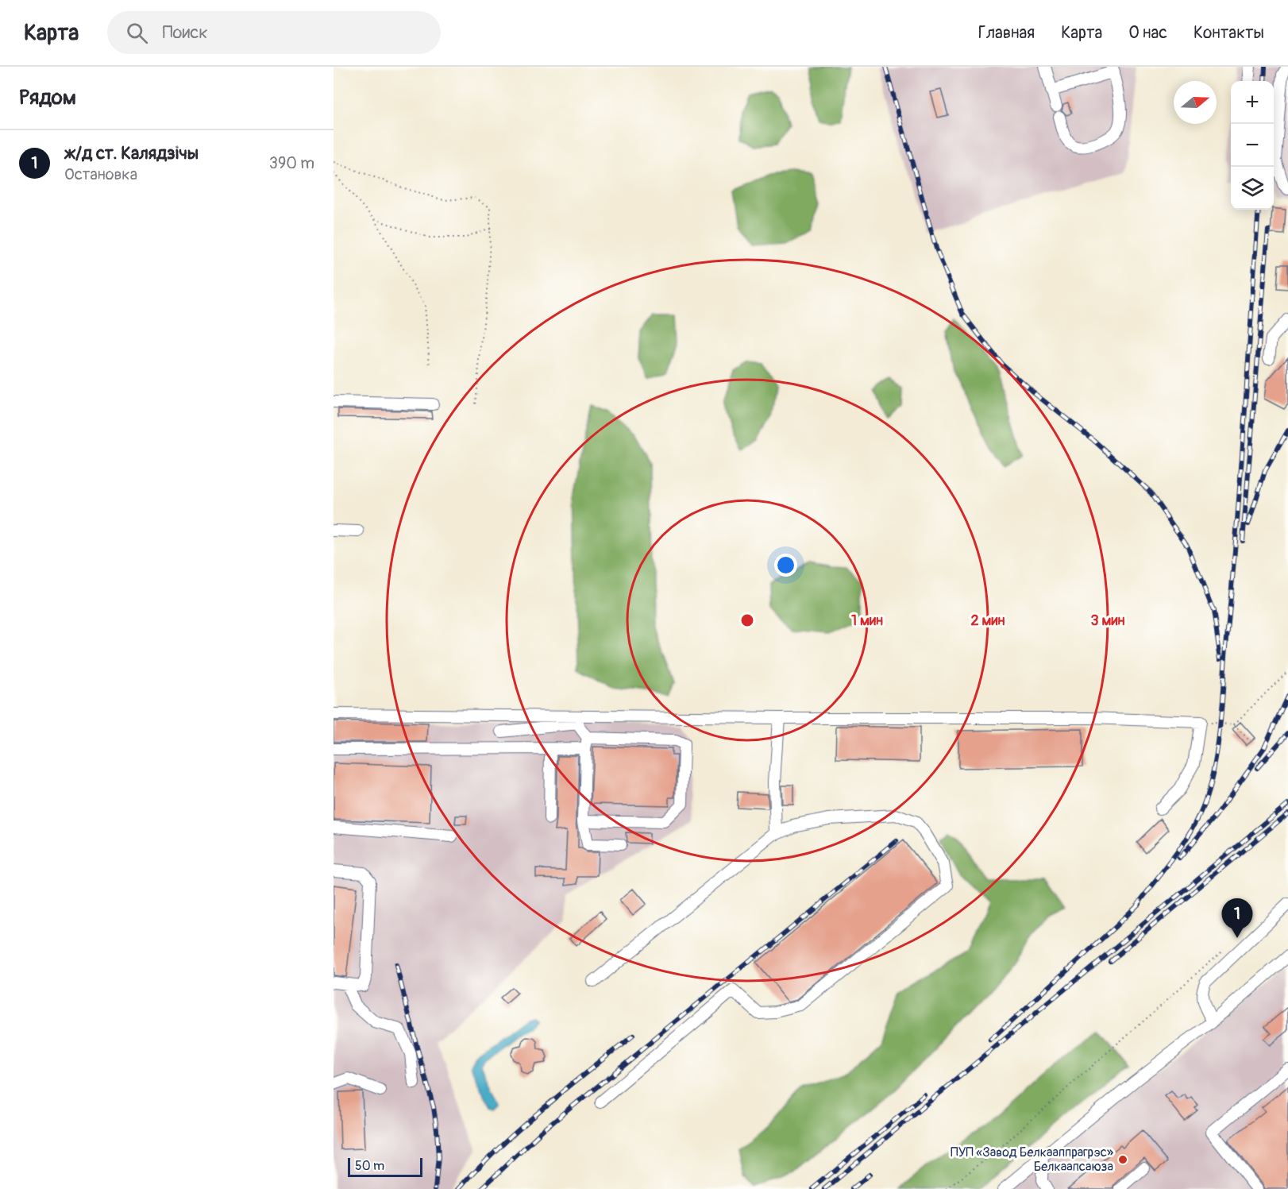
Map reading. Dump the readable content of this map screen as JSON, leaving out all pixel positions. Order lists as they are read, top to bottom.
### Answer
{
  "places": ["ПУП «Завод Белкааппрагрэс» Белкаапсаюза"],
  "scale_bar": "50 m",
  "north": "right",
  "page": {
    "header": "Карта",
    "search": "Поиск",
    "nav": [
      "Главная",
      "Карта",
      "О нас",
      "Контакты"
    ],
    "heading": "Рядом",
    "map_buttons": ["+", "−"],
    "list": [
      {
        "mark": "1",
        "name": "ж/д ст. Калядзічы",
        "note": "Остановка",
        "value": "390 m"
      }
    ],
    "pins": "1",
    "scale": "50 m"
  },
  "rings": ["1 мин", "2 мин", "3 мин"]
}
